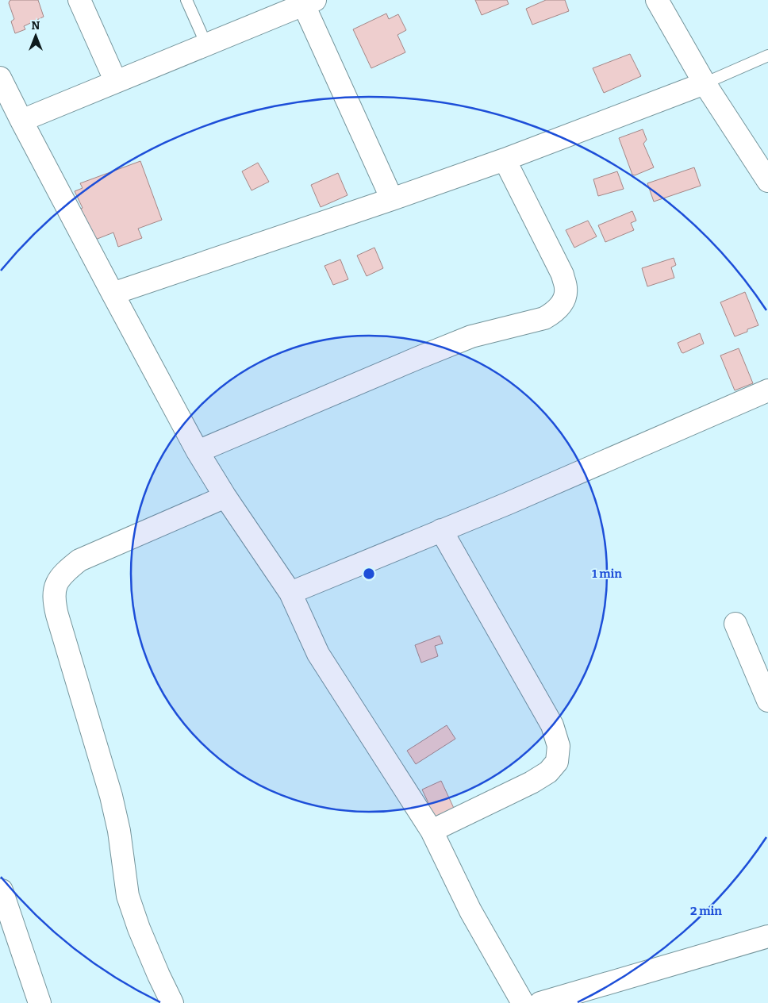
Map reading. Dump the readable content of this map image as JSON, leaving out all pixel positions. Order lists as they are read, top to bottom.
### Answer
{
  "north": "top",
  "rings": ["1 min", "2 min"]
}
